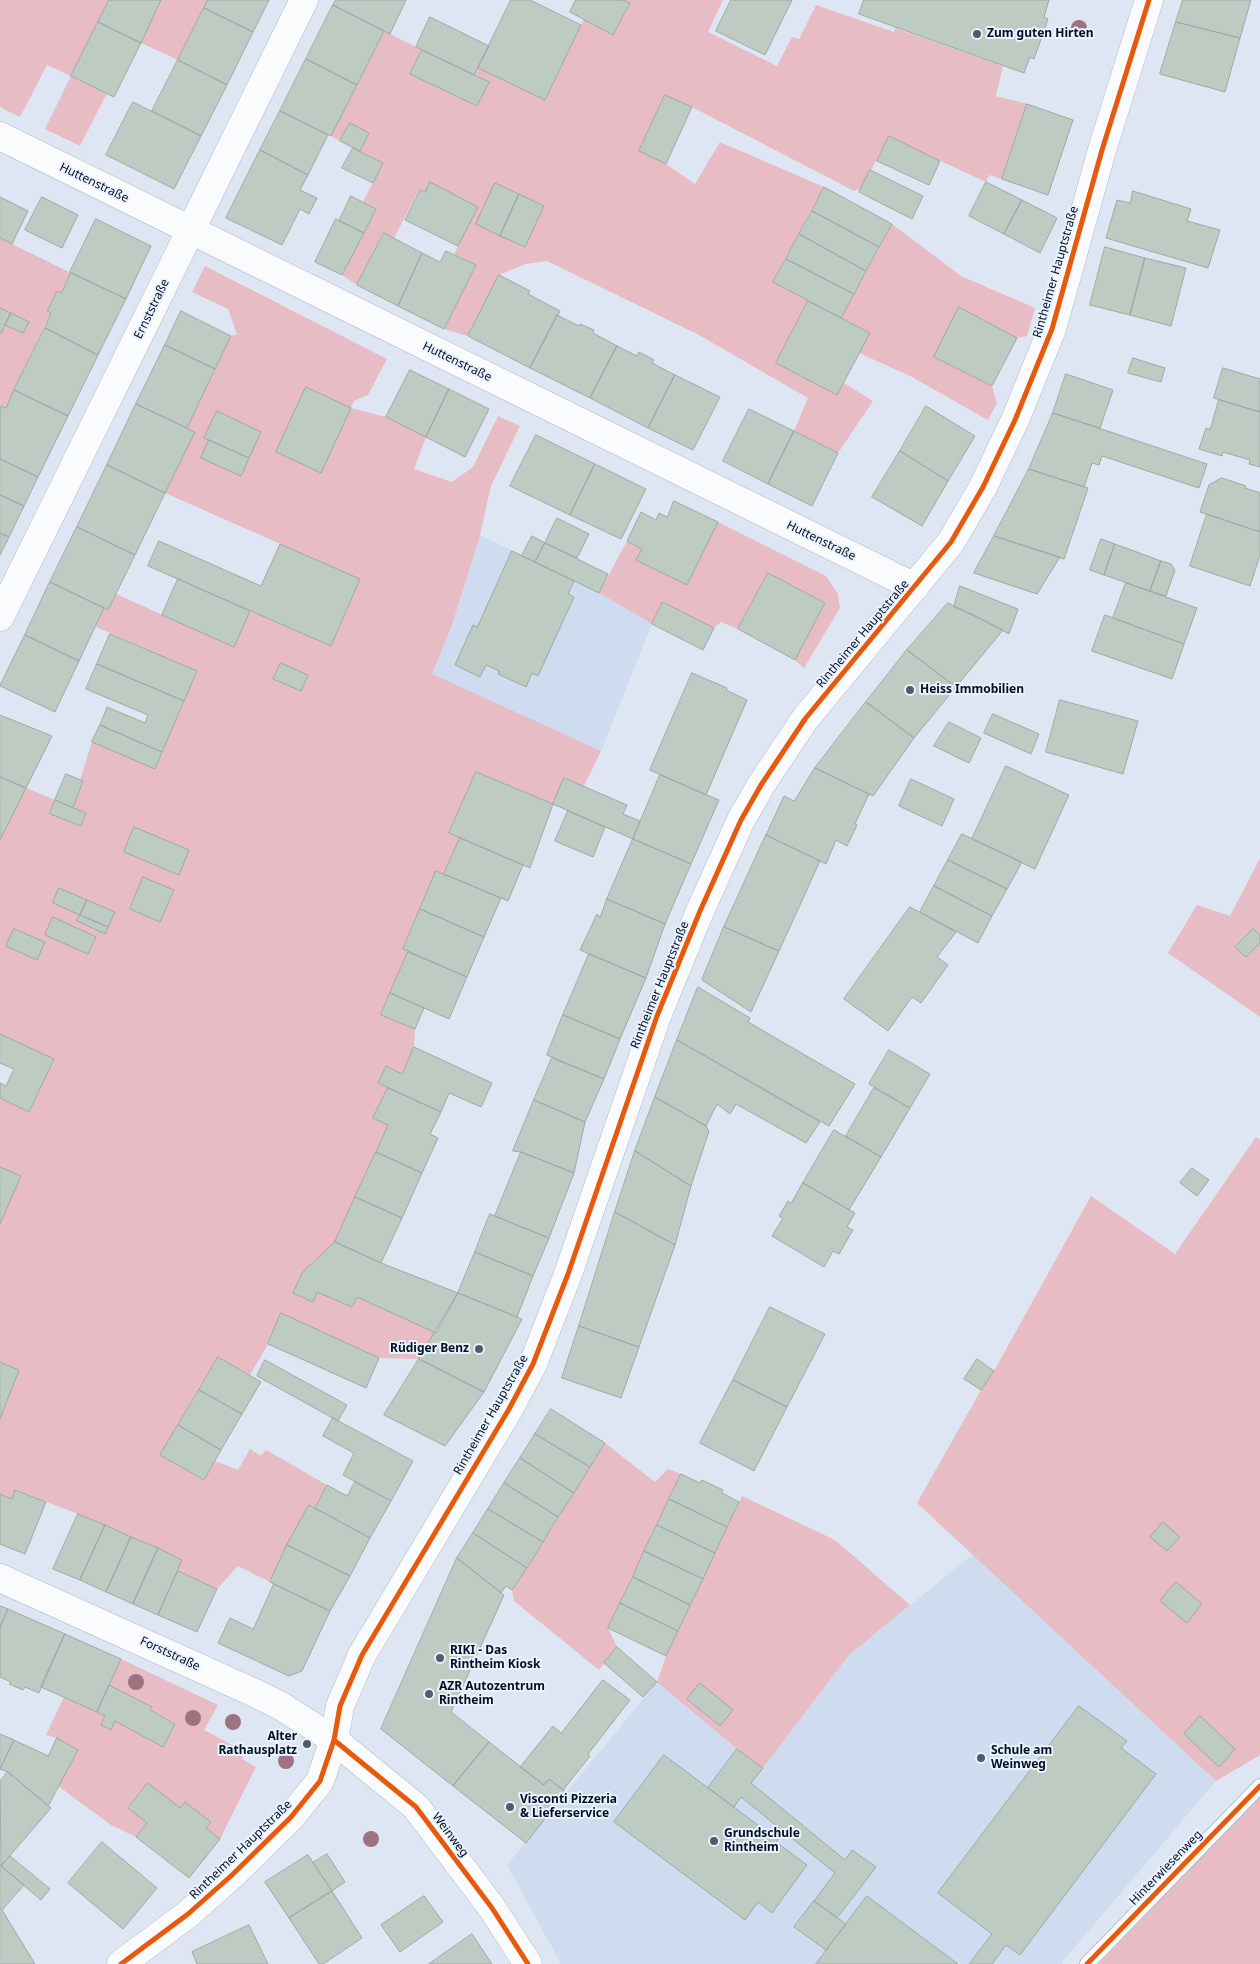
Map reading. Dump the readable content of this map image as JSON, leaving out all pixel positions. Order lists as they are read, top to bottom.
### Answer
{
  "streets": {
    "street": [
      "Huttenstraße",
      "Rintheimer Hauptstraße",
      "Ernststraße",
      "Forststraße",
      "Weinweg"
    ],
    "lane": ["Hinterwiesenweg"]
  },
  "crossings": [
    ["Huttenstraße", "Rintheimer Hauptstraße"],
    ["Huttenstraße", "Ernststraße"],
    ["Rintheimer Hauptstraße", "Forststraße"],
    ["Rintheimer Hauptstraße", "Weinweg"],
    ["Forststraße", "Weinweg"]
  ],
  "places": [
    "Zum guten Hirten",
    "Heiss Immobilien",
    "Rüdiger Benz",
    "RIKI - Das Rintheim Kiosk",
    "AZR Autozentrum Rintheim",
    "Alter Rathausplatz",
    "Schule am Weinweg",
    "Visconti Pizzeria & Lieferservice",
    "Grundschule Rintheim"
  ]
}
